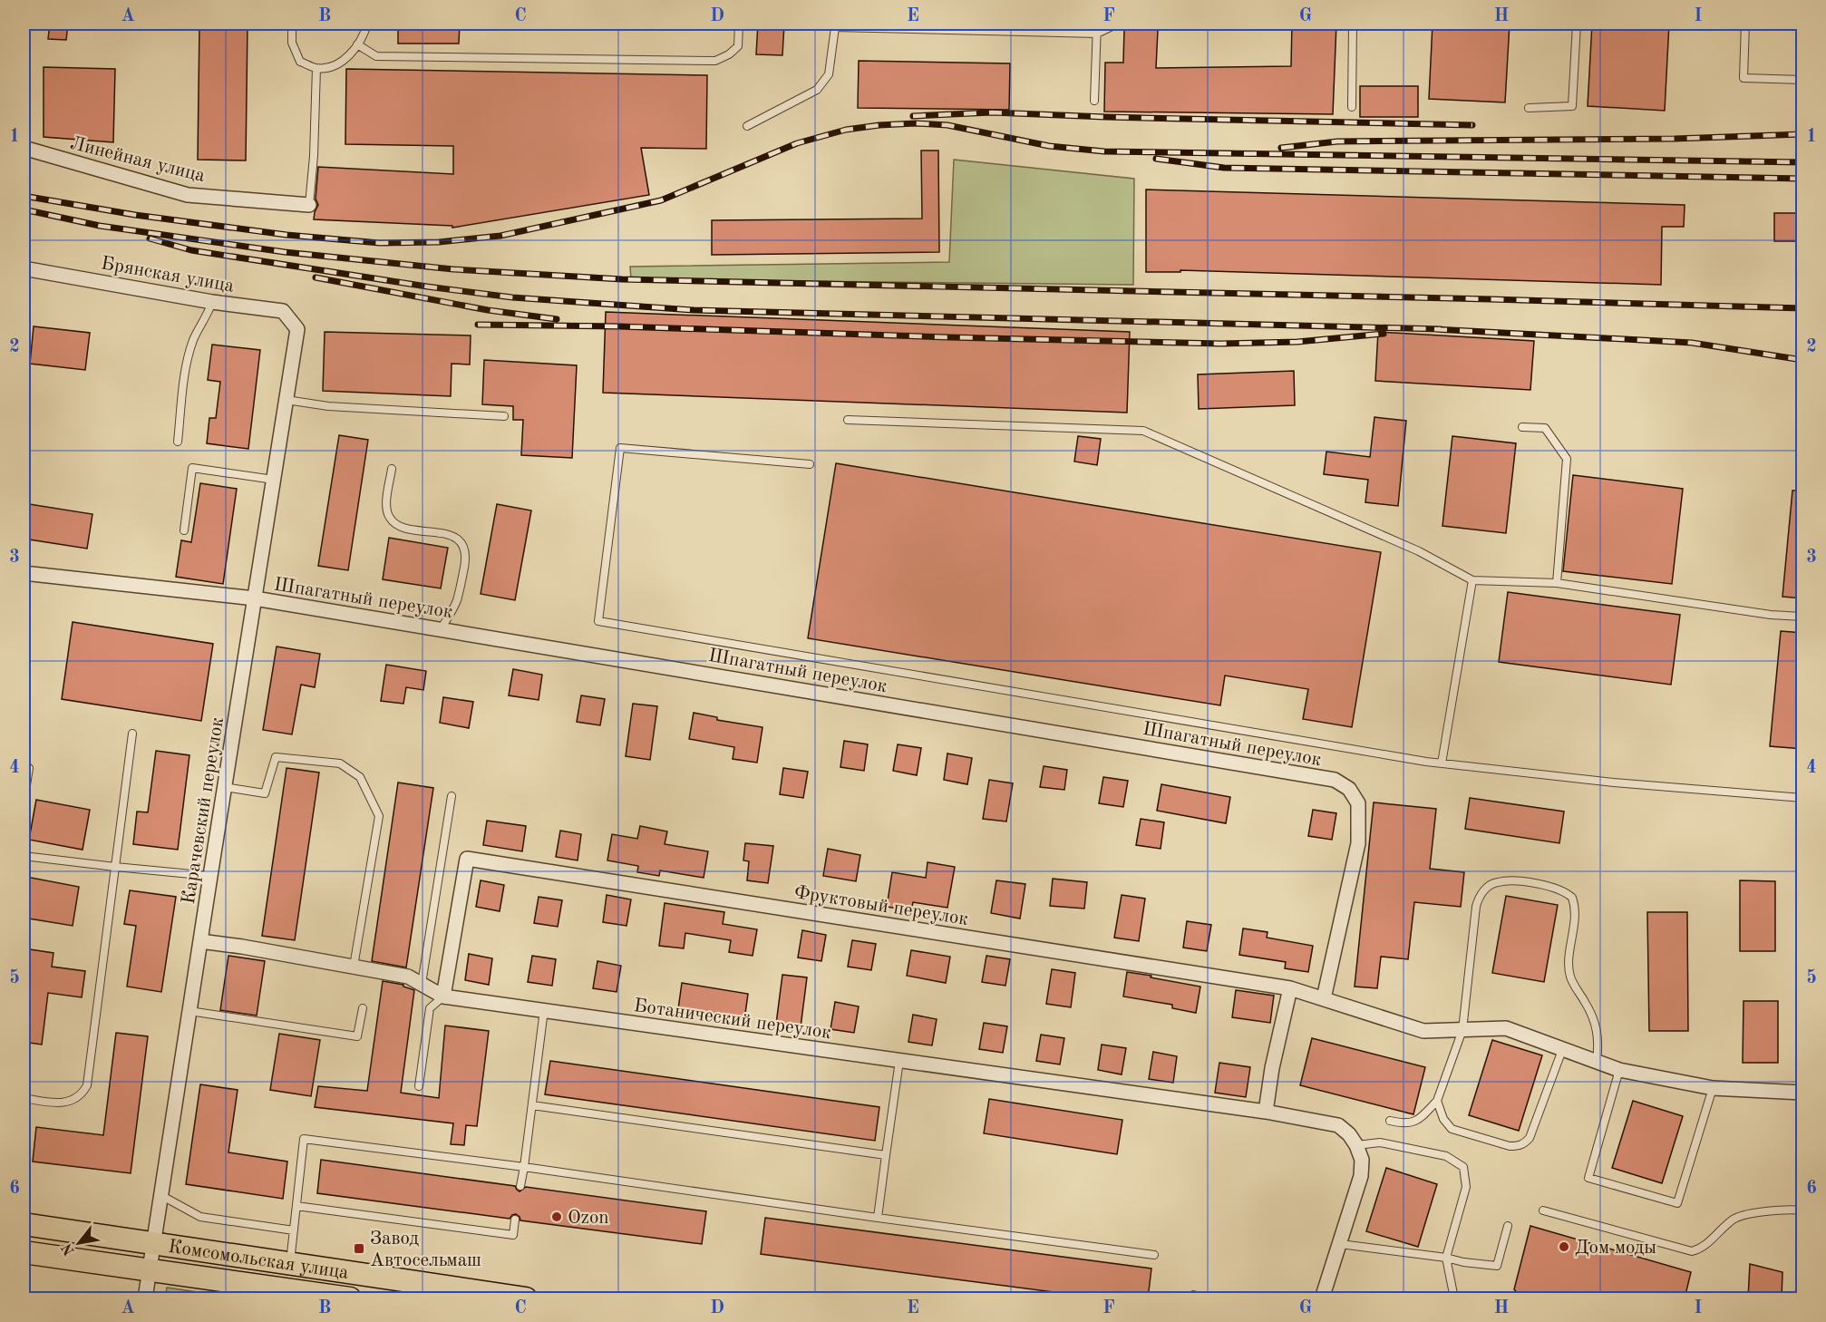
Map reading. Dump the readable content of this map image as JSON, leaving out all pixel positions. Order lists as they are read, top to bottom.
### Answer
{
  "streets": {
    "main road": ["Комсомольская улица"],
    "street": [
      "Линейная улица",
      "Брянская улица",
      "Шпагатный переулок",
      "Карачевский переулок",
      "Фруктовый переулок",
      "Ботанический переулок"
    ]
  },
  "crossings": [
    ["Брянская улица", "Карачевский переулок"],
    ["Шпагатный переулок", "Карачевский переулок"],
    ["Шпагатный переулок", "Фруктовый переулок"],
    ["Карачевский переулок", "Ботанический переулок"],
    ["Карачевский переулок", "Комсомольская улица"],
    ["Фруктовый переулок", "Ботанический переулок"]
  ],
  "places": {
    "other": ["Ozon", "Дом моды"],
    "transit": ["Завод Автосельмаш"]
  },
  "north": "bottom left",
  "grid": {
    "columns": [
      "A",
      "B",
      "C",
      "D",
      "E",
      "F",
      "G",
      "H",
      "I"
    ],
    "rows": [
      "1",
      "2",
      "3",
      "4",
      "5",
      "6"
    ]
  }
}
